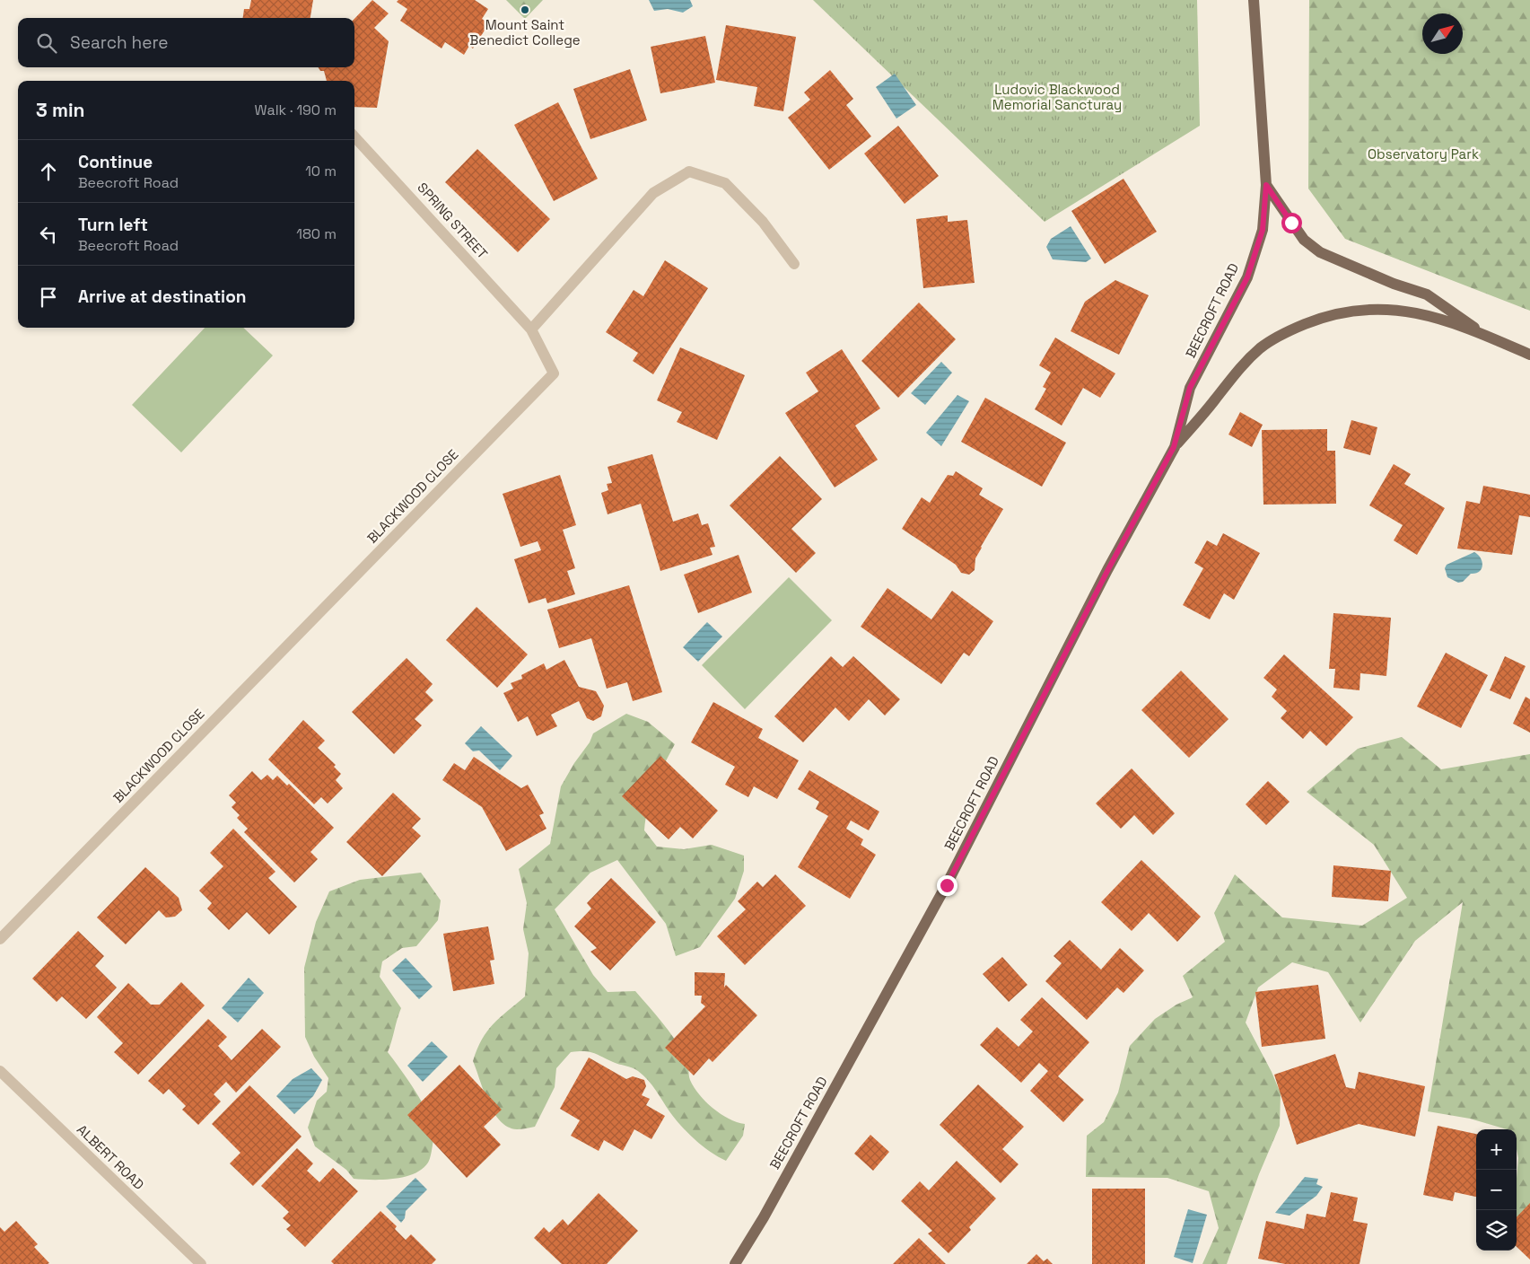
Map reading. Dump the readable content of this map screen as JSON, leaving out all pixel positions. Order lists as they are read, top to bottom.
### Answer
{
  "streets": {
    "main road": ["BEECROFT ROAD"],
    "street": ["SPRING STREET", "BLACKWOOD CLOSE", "ALBERT ROAD"]
  },
  "crossings": [
    ["SPRING STREET", "BLACKWOOD CLOSE"]
  ],
  "parks": ["Ludovic Blackwood Memorial Sancturay", "Observatory Park"],
  "places": ["Mount Saint Benedict College"],
  "north": "top right",
  "page": {
    "search": "Search here",
    "heading": ["3 min", "Walk · 190 m"],
    "list": [
      ["Continue", "Beecroft Road", "10 m"],
      ["Turn left", "Beecroft Road", "180 m"],
      "Arrive at destination"
    ],
    "map_buttons": ["+", "−"]
  }
}
